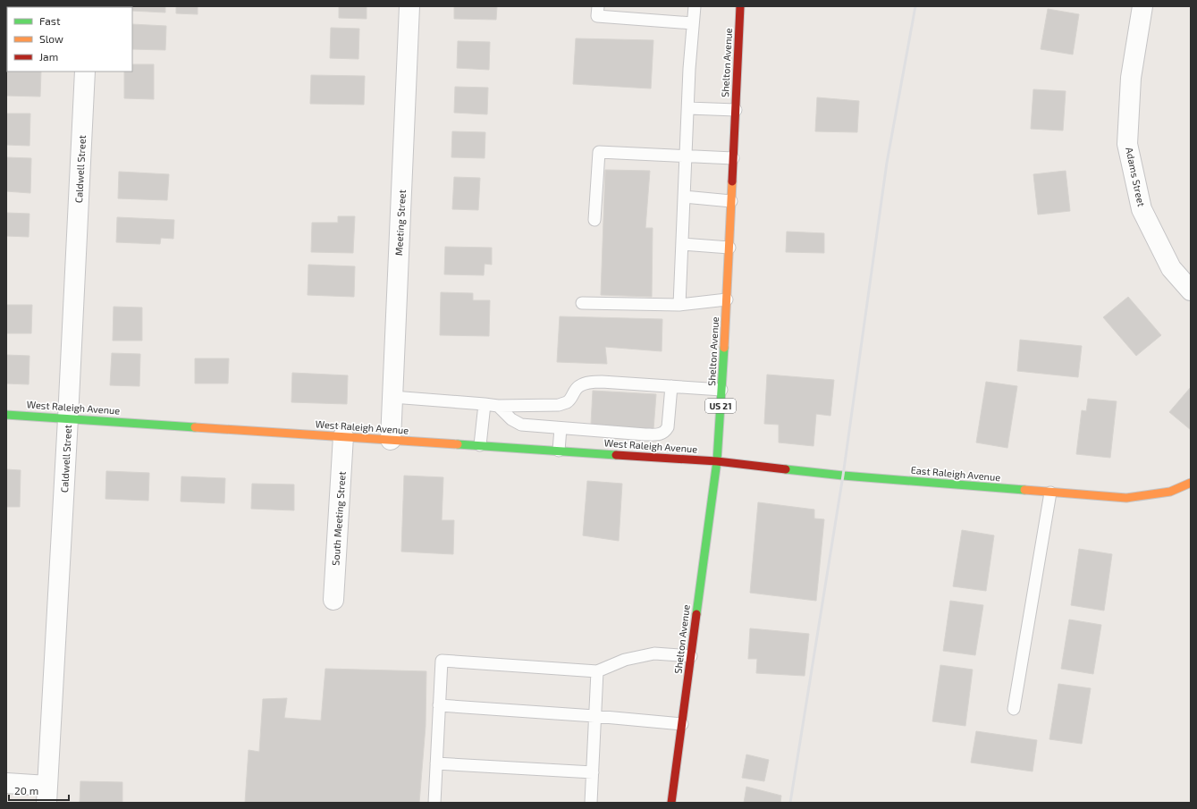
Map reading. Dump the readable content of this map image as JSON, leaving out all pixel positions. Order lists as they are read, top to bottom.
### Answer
{
  "streets": {
    "street": [
      "Shelton Avenue",
      "Caldwell Street",
      "Adams Street",
      "Meeting Street",
      "US 21",
      "West Raleigh Avenue",
      "East Raleigh Avenue",
      "South Meeting Street"
    ]
  },
  "crossings": [
    ["Shelton Avenue", "West Raleigh Avenue"],
    ["Shelton Avenue", "East Raleigh Avenue"],
    ["Caldwell Street", "West Raleigh Avenue"],
    ["Meeting Street", "West Raleigh Avenue"],
    ["West Raleigh Avenue", "East Raleigh Avenue"],
    ["West Raleigh Avenue", "South Meeting Street"]
  ],
  "legend": ["Fast", "Slow", "Jam"],
  "scale_bar": "20 m"
}
